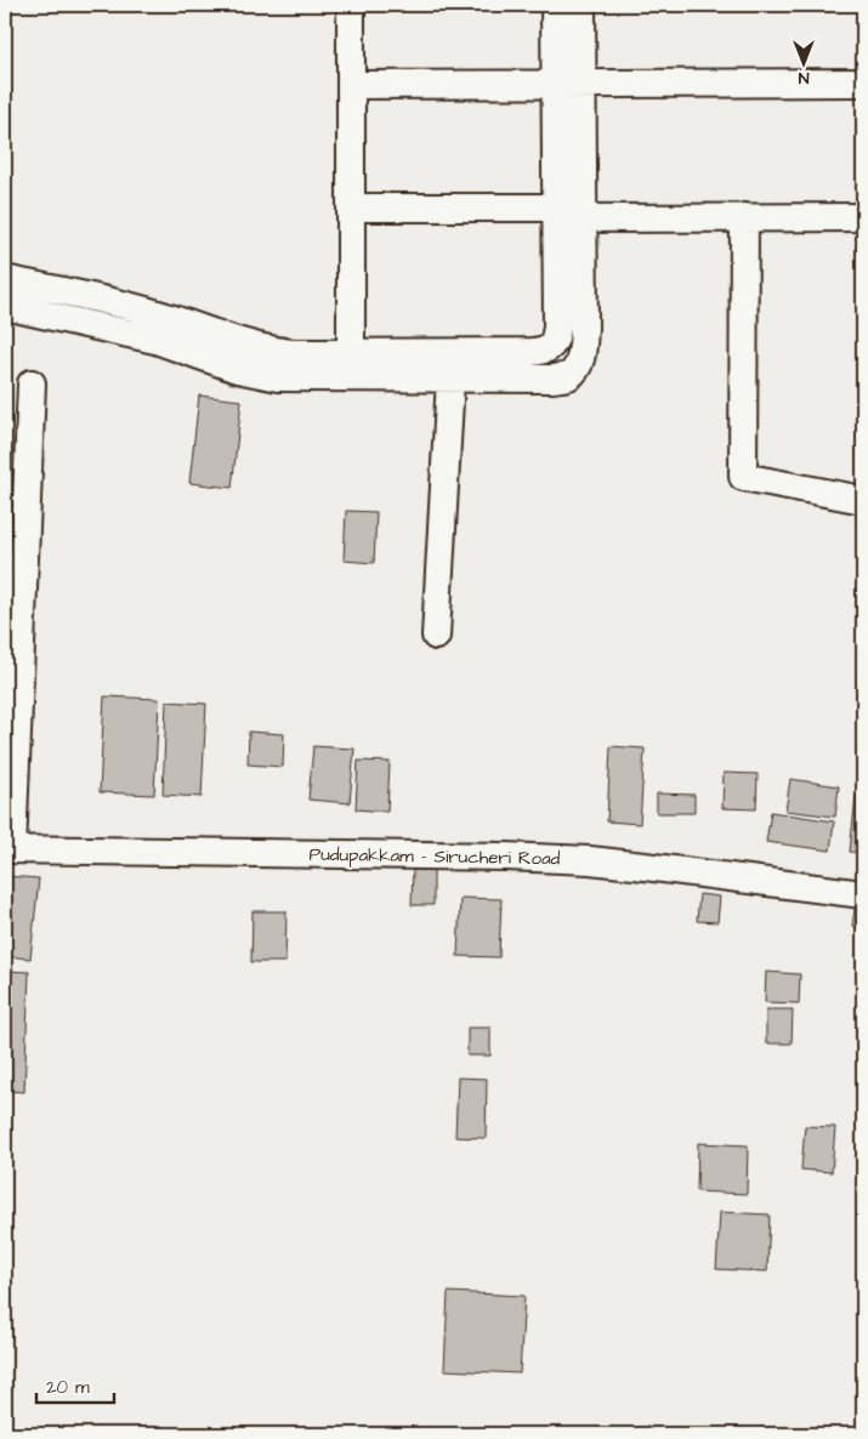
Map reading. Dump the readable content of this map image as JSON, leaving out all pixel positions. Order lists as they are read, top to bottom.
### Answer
{
  "streets": {
    "street": ["Pudupakkam - Sirucheri Road"]
  },
  "scale_bar": "20 m",
  "north": "bottom"
}
